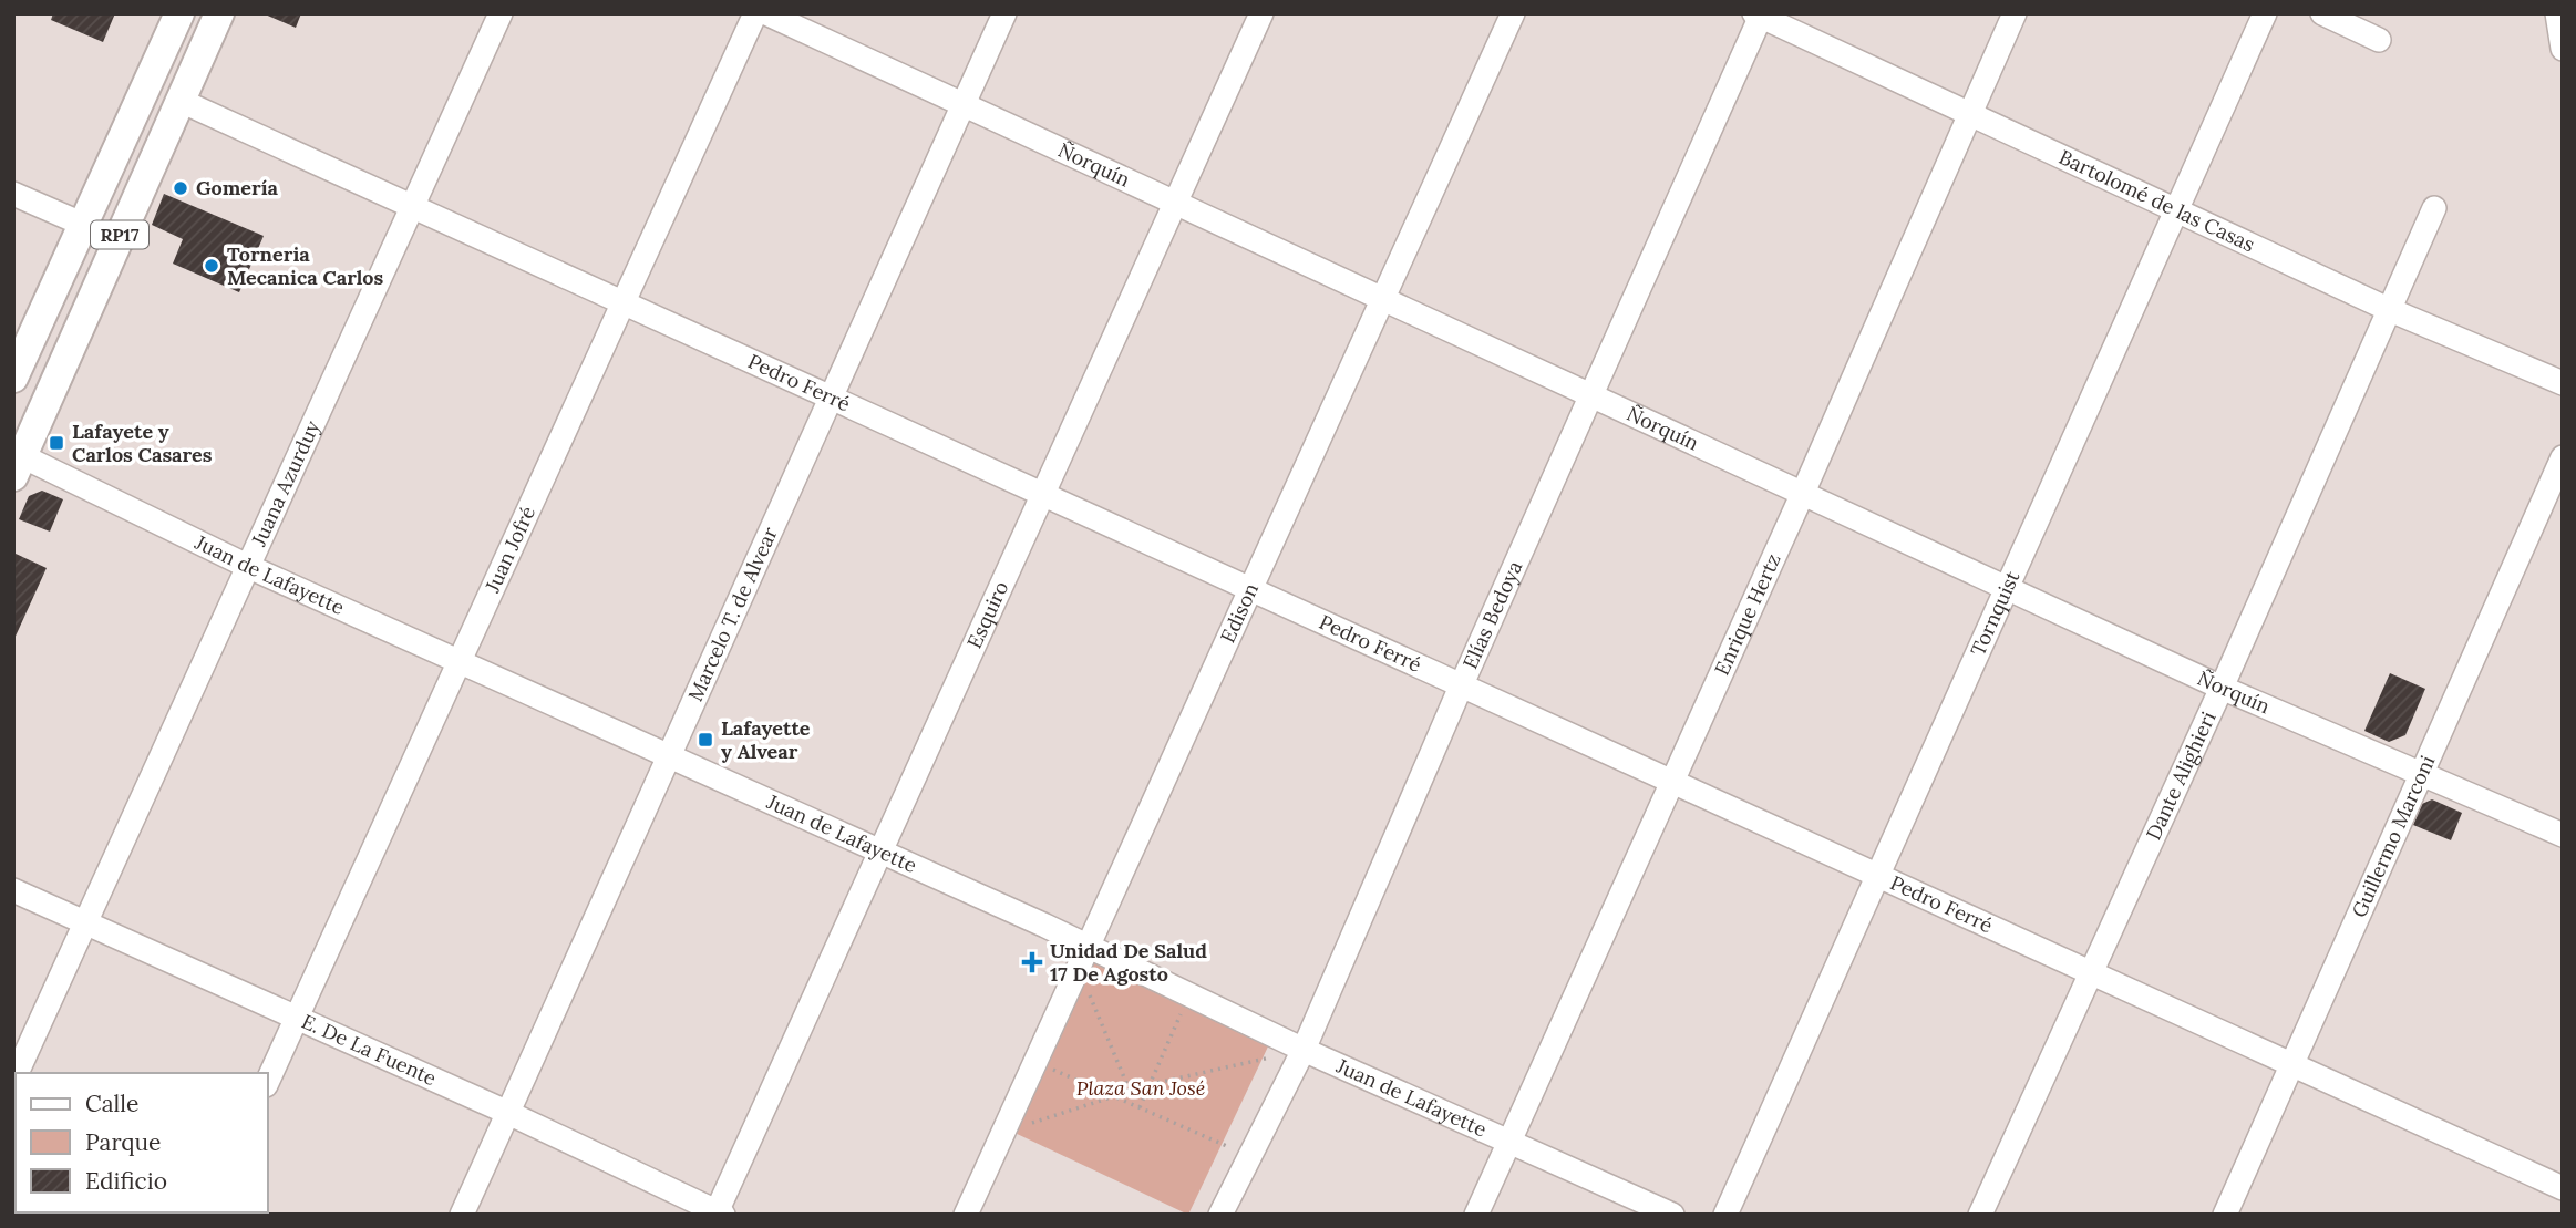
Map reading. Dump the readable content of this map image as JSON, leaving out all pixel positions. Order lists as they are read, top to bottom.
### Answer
{
  "streets": {
    "main road": ["RP17"],
    "street": [
      "Ñorquín",
      "Bartolomé de las Casas",
      "Pedro Ferré",
      "Juana Azurduy",
      "Juan Jofré",
      "Juan de Lafayette",
      "Marcelo T. de Alvear",
      "Esquiro",
      "Edison",
      "Elías Bedoya",
      "Enrique Hertz",
      "Tornquist",
      "Dante Alighieri",
      "Guillermo Marconi",
      "E. De La Fuente"
    ]
  },
  "crossings": [
    ["Ñorquín", "Marcelo T. de Alvear"],
    ["Ñorquín", "Esquiro"],
    ["Ñorquín", "Edison"],
    ["Ñorquín", "Elías Bedoya"],
    ["Ñorquín", "Enrique Hertz"],
    ["Ñorquín", "Tornquist"],
    ["Ñorquín", "Dante Alighieri"],
    ["Ñorquín", "Guillermo Marconi"],
    ["Bartolomé de las Casas", "Elías Bedoya"],
    ["Bartolomé de las Casas", "Enrique Hertz"],
    ["Bartolomé de las Casas", "Tornquist"],
    ["Bartolomé de las Casas", "Dante Alighieri"],
    ["RP17", "Pedro Ferré"],
    ["RP17", "Juan de Lafayette"],
    ["Pedro Ferré", "Juana Azurduy"],
    ["Pedro Ferré", "Juan Jofré"],
    ["Pedro Ferré", "Marcelo T. de Alvear"],
    ["Pedro Ferré", "Esquiro"],
    ["Pedro Ferré", "Edison"],
    ["Pedro Ferré", "Elías Bedoya"],
    ["Pedro Ferré", "Enrique Hertz"],
    ["Pedro Ferré", "Tornquist"],
    ["Pedro Ferré", "Dante Alighieri"],
    ["Pedro Ferré", "Guillermo Marconi"],
    ["Juana Azurduy", "Juan de Lafayette"],
    ["Juana Azurduy", "E. De La Fuente"],
    ["Juan Jofré", "Juan de Lafayette"],
    ["Juan Jofré", "E. De La Fuente"],
    ["Juan de Lafayette", "Marcelo T. de Alvear"],
    ["Juan de Lafayette", "Esquiro"],
    ["Juan de Lafayette", "Edison"],
    ["Juan de Lafayette", "Elías Bedoya"],
    ["Juan de Lafayette", "Enrique Hertz"],
    ["Marcelo T. de Alvear", "E. De La Fuente"],
    ["Esquiro", "E. De La Fuente"]
  ],
  "parks": ["Plaza San José"],
  "places": {
    "other": ["Gomería", "Torneria Mecanica Carlos"],
    "transit": ["Lafayete y Carlos Casares", "Lafayette y Alvear"],
    "health": ["Unidad De Salud 17 De Agosto"]
  },
  "legend": ["Calle", "Parque", "Edificio"]
}
